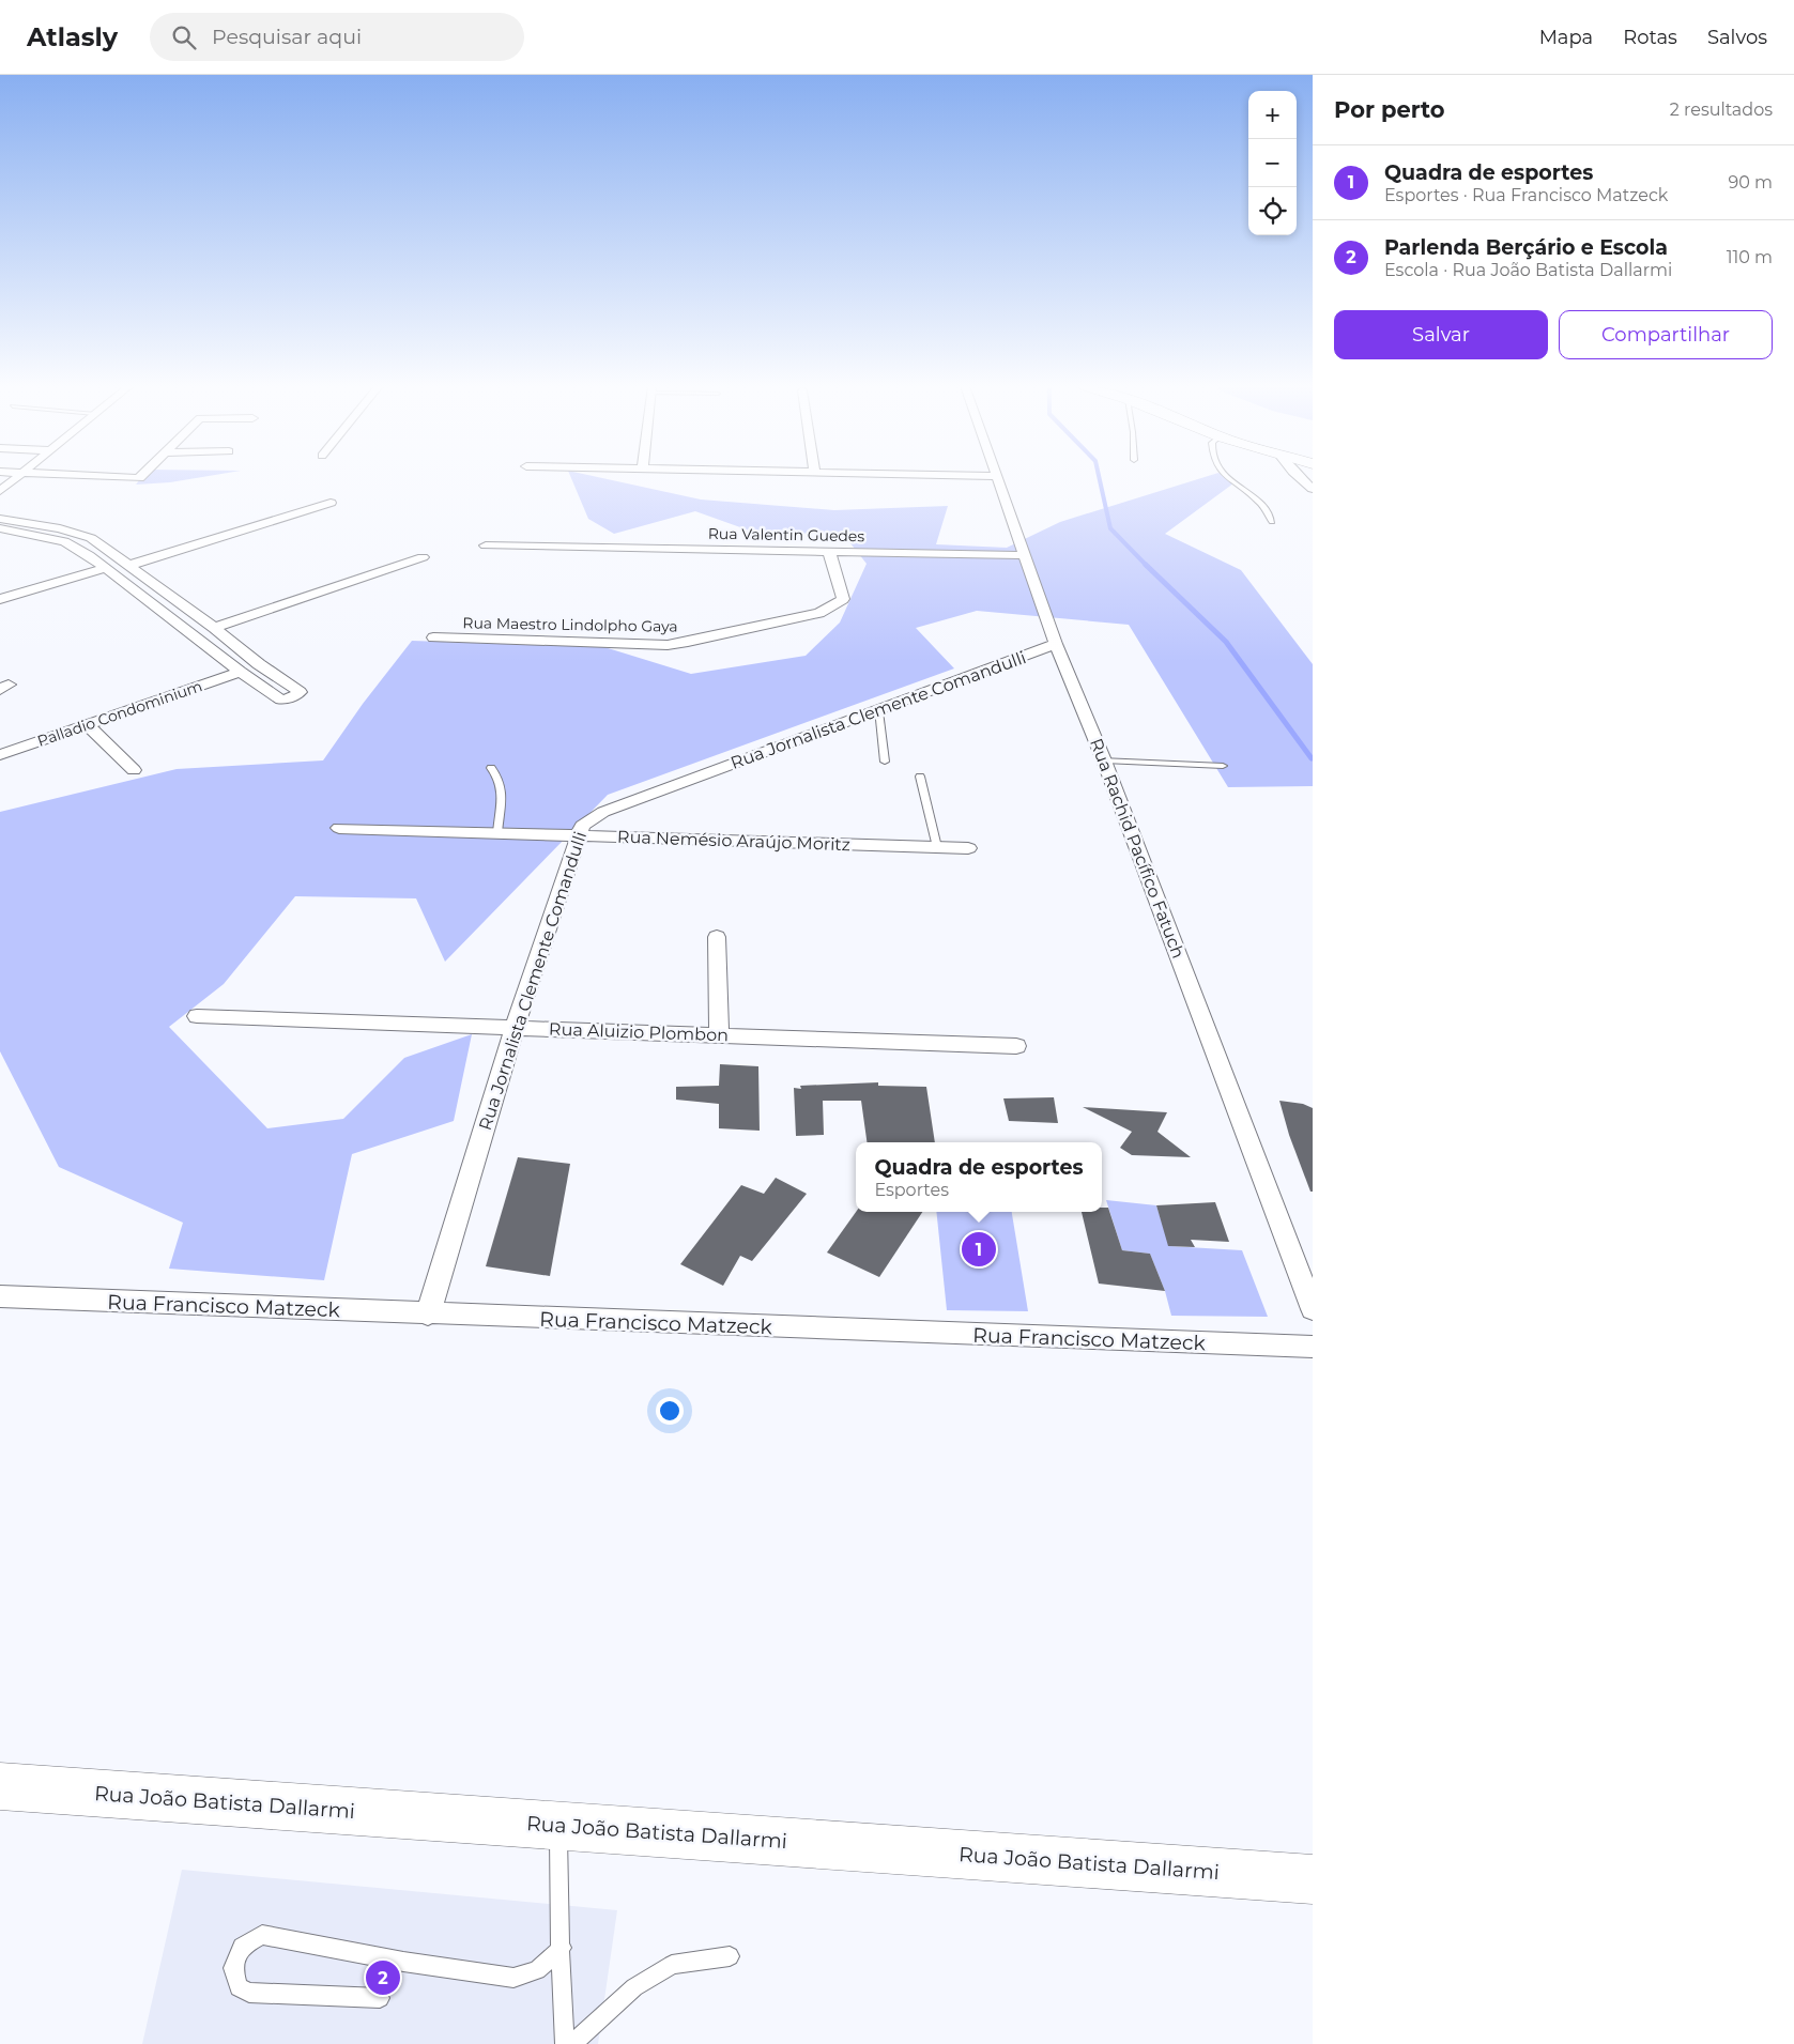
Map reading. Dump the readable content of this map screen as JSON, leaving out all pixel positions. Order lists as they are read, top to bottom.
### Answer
{
  "streets": {
    "street": [
      "Rua Valentin Guedes",
      "Rua Maestro Lindolpho Gaya",
      "Rua Jornalista Clemente Comandulli",
      "Palladio Condominium",
      "Rua Nemésio Araújo Moritz",
      "Rua Rachid Pacífico Fatuch",
      "Rua Aluizio Plombon",
      "Rua Francisco Matzeck",
      "Rua João Batista Dallarmi"
    ]
  },
  "crossings": [
    ["Rua Valentin Guedes", "Rua Maestro Lindolpho Gaya"],
    ["Rua Valentin Guedes", "Rua Rachid Pacífico Fatuch"],
    ["Rua Jornalista Clemente Comandulli", "Rua Nemésio Araújo Moritz"],
    ["Rua Jornalista Clemente Comandulli", "Rua Rachid Pacífico Fatuch"],
    ["Rua Jornalista Clemente Comandulli", "Rua Aluizio Plombon"],
    ["Rua Jornalista Clemente Comandulli", "Rua Francisco Matzeck"]
  ],
  "page": {
    "header": "Atlasly",
    "search": "Pesquisar aqui",
    "nav": ["Mapa", "Rotas", "Salvos"],
    "heading": ["Por perto", "2 resultados"],
    "map_buttons": ["+", "−"],
    "list": [
      {
        "mark": "1",
        "name": "Quadra de esportes",
        "note": "Esportes · Rua Francisco Matzeck",
        "value": "90 m"
      },
      {
        "mark": "2",
        "name": "Parlenda Berçário e Escola",
        "note": "Escola · Rua João Batista Dallarmi",
        "value": "110 m"
      }
    ],
    "buttons": ["Salvar", "Compartilhar"],
    "popup": ["Quadra de esportes", "Esportes"],
    "pins": ["1", "2"]
  }
}
